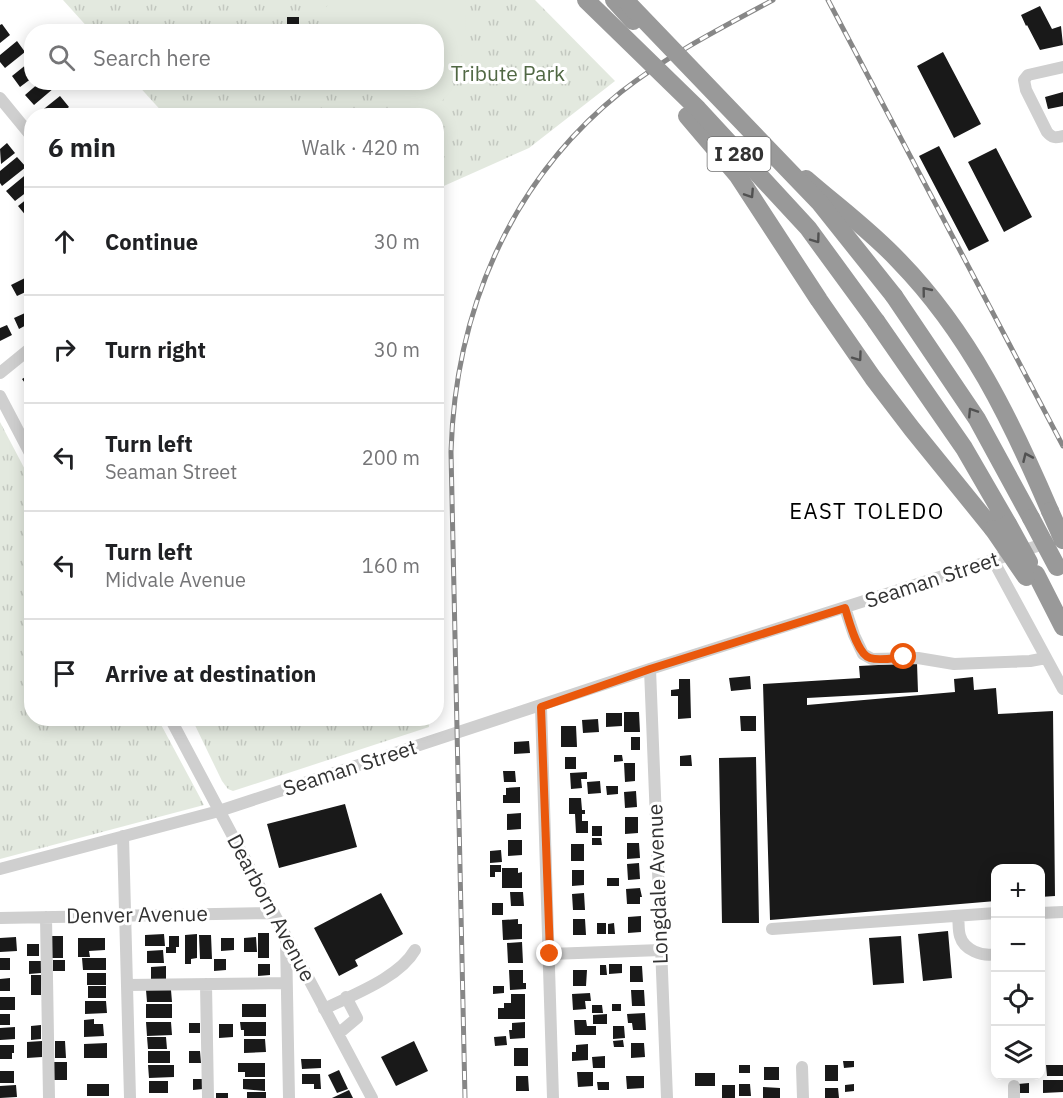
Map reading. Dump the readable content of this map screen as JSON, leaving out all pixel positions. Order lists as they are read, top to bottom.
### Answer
{
  "streets": {
    "highway": ["I 280"],
    "street": [
      "Seaman Street",
      "Longdale Avenue",
      "Dearborn Avenue",
      "Denver Avenue"
    ]
  },
  "crossings": [
    ["Seaman Street", "Longdale Avenue"],
    ["Seaman Street", "Dearborn Avenue"],
    ["Dearborn Avenue", "Denver Avenue"]
  ],
  "districts": ["EAST TOLEDO"],
  "parks": ["Tribute Park"],
  "page": {
    "search": "Search here",
    "heading": ["6 min", "Walk · 420 m"],
    "list": [
      ["Continue", "30 m"],
      ["Turn right", "30 m"],
      ["Turn left", "Seaman Street", "200 m"],
      ["Turn left", "Midvale Avenue", "160 m"],
      "Arrive at destination"
    ],
    "map_buttons": ["+", "−"]
  }
}
